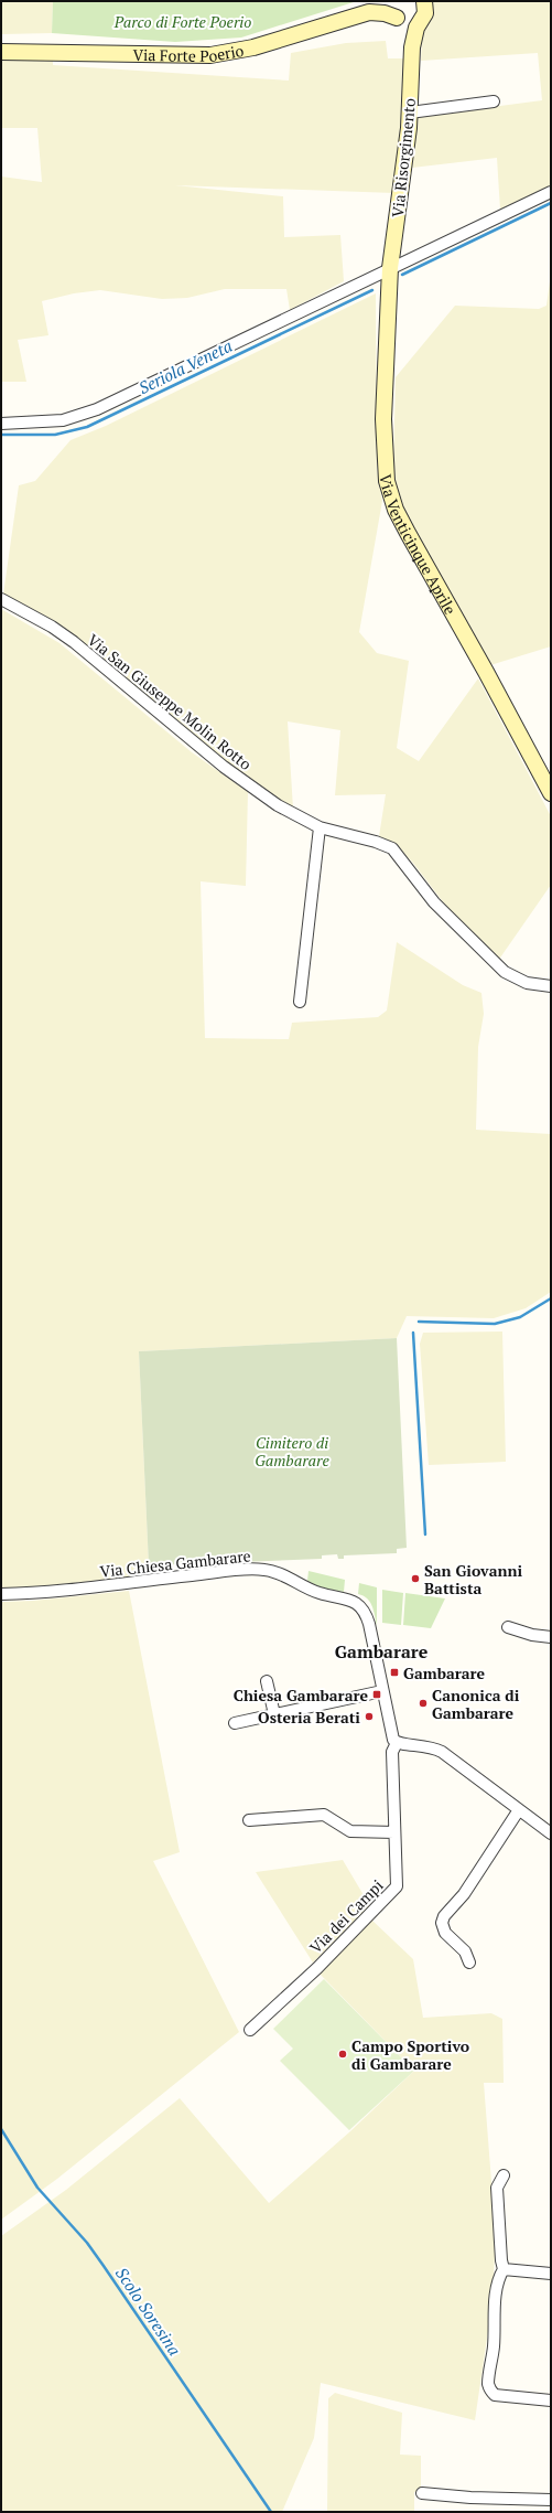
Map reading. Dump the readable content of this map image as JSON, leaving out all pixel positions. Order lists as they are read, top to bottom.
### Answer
{
  "streets": {
    "street": [
      "Via Forte Poerio",
      "Via Risorgimento",
      "Via Venticinque Aprile",
      "Via San Giuseppe Molin Rotto",
      "Via Chiesa Gambarare",
      "Via dei Campi"
    ]
  },
  "crossings": [
    ["Via Risorgimento", "Via Venticinque Aprile"],
    ["Via Chiesa Gambarare", "Via dei Campi"]
  ],
  "districts": ["Gambarare"],
  "water": ["Seriola Veneta", "Scolo Soresina"],
  "parks": ["Parco di Forte Poerio", "Cimitero di Gambarare"],
  "places": {
    "other": [
      "San Giovanni Battista",
      "Canonica di Gambarare",
      "Osteria Berati",
      "Campo Sportivo di Gambarare"
    ],
    "transit": ["Gambarare", "Chiesa Gambarare"]
  }
}
